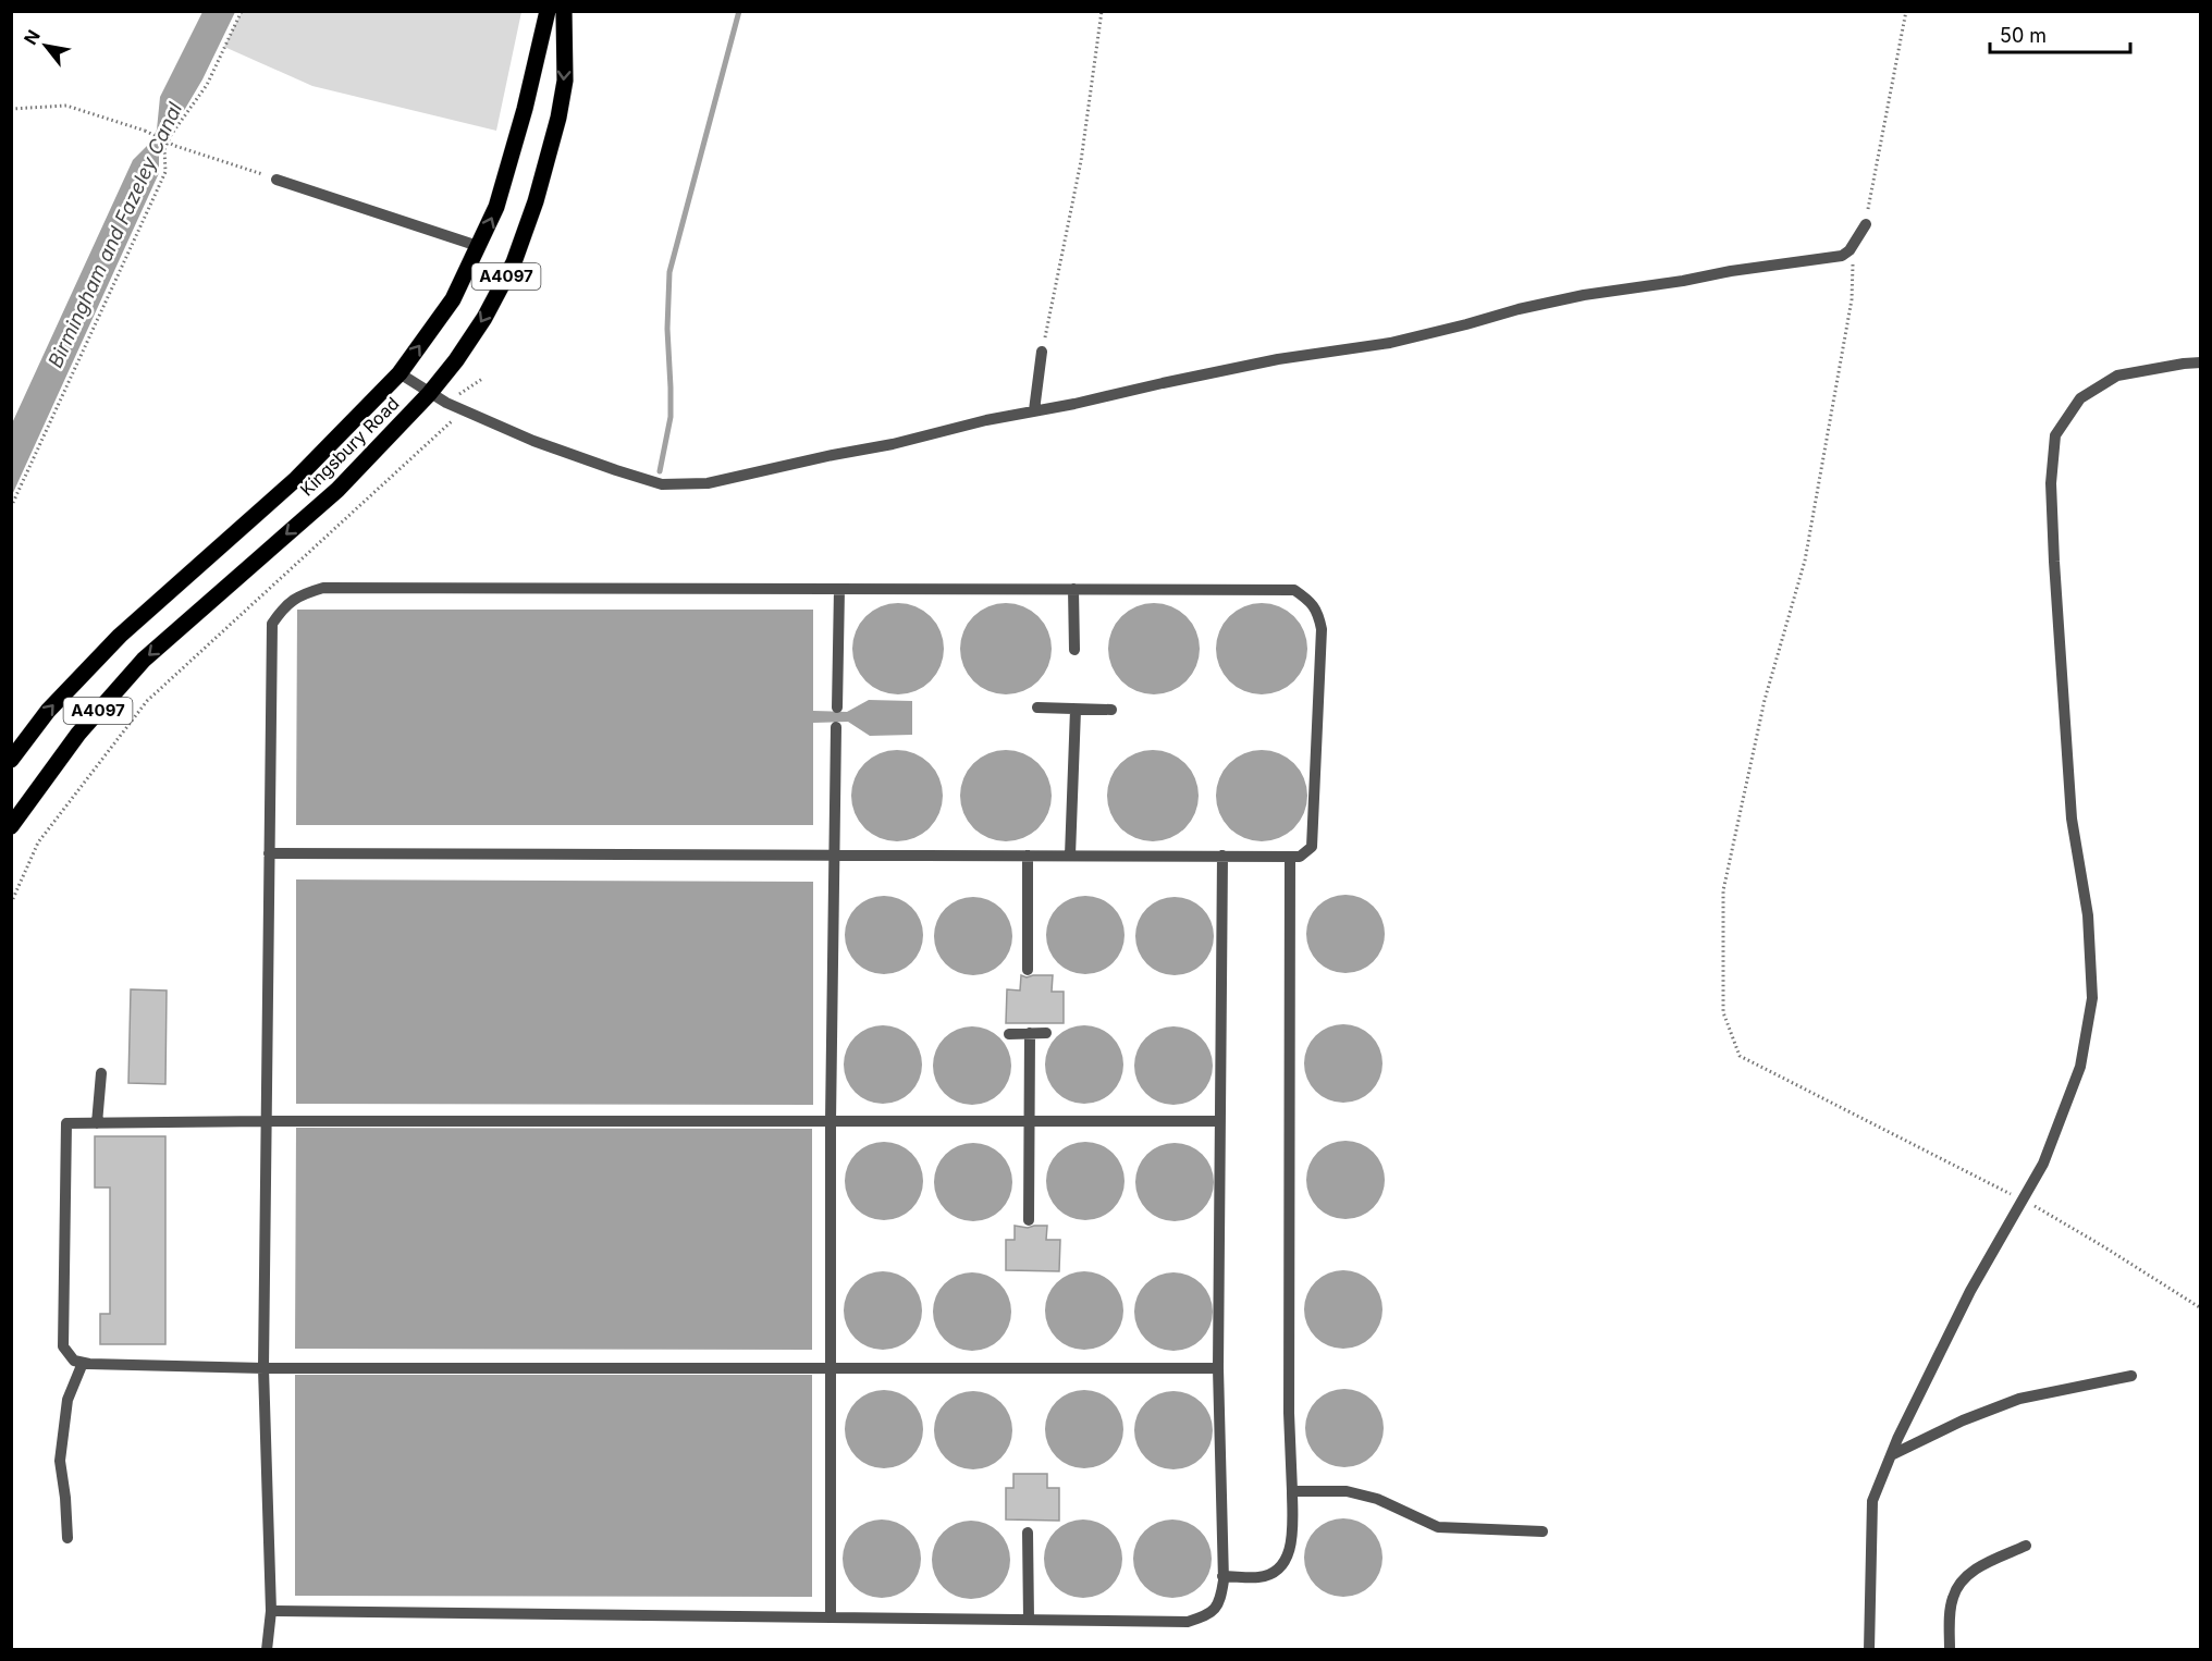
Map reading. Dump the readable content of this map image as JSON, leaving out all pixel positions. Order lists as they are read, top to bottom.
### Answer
{
  "streets": {
    "main road": ["A4097", "Kingsbury Road"]
  },
  "water": ["Birmingham and Fazeley Canal"],
  "scale_bar": "50 m",
  "north": "top left"
}
